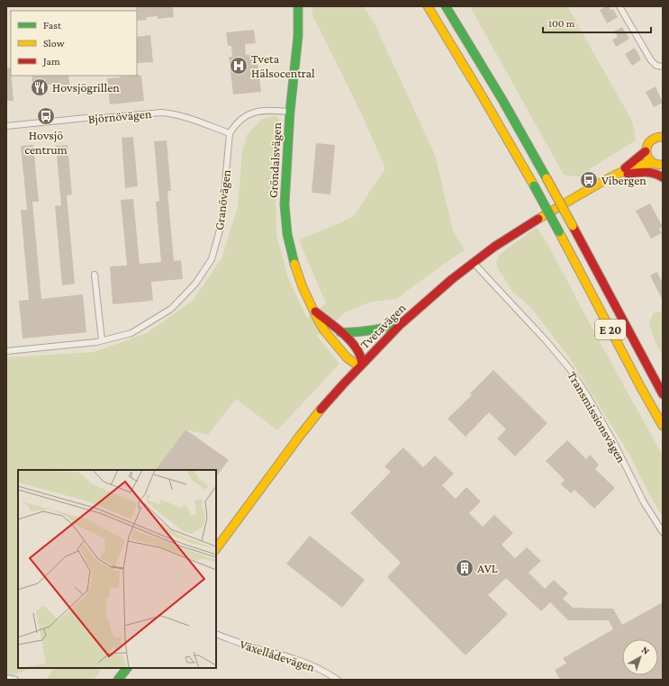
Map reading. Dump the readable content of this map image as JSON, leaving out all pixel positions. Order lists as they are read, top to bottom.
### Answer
{
  "streets": {
    "main road": ["Gröndalsvägen", "Tvetavägen", "E 20"],
    "street": [
      "Björnövägen",
      "Granövägen",
      "Transmissionsvägen",
      "Växellådevägen"
    ]
  },
  "crossings": [
    ["Björnövägen", "Granövägen"],
    ["Gröndalsvägen", "Tvetavägen"],
    ["Tvetavägen", "Transmissionsvägen"]
  ],
  "places": {
    "hospital": ["Tveta Hälsocentral"],
    "restaurant": ["Hovsjögrillen"],
    "bus stop": ["Hovsjö centrum", "Vibergen"],
    "building": ["AVL"]
  },
  "legend": ["Fast", "Slow", "Jam"],
  "scale_bar": "100 m",
  "north": "top right"
}
